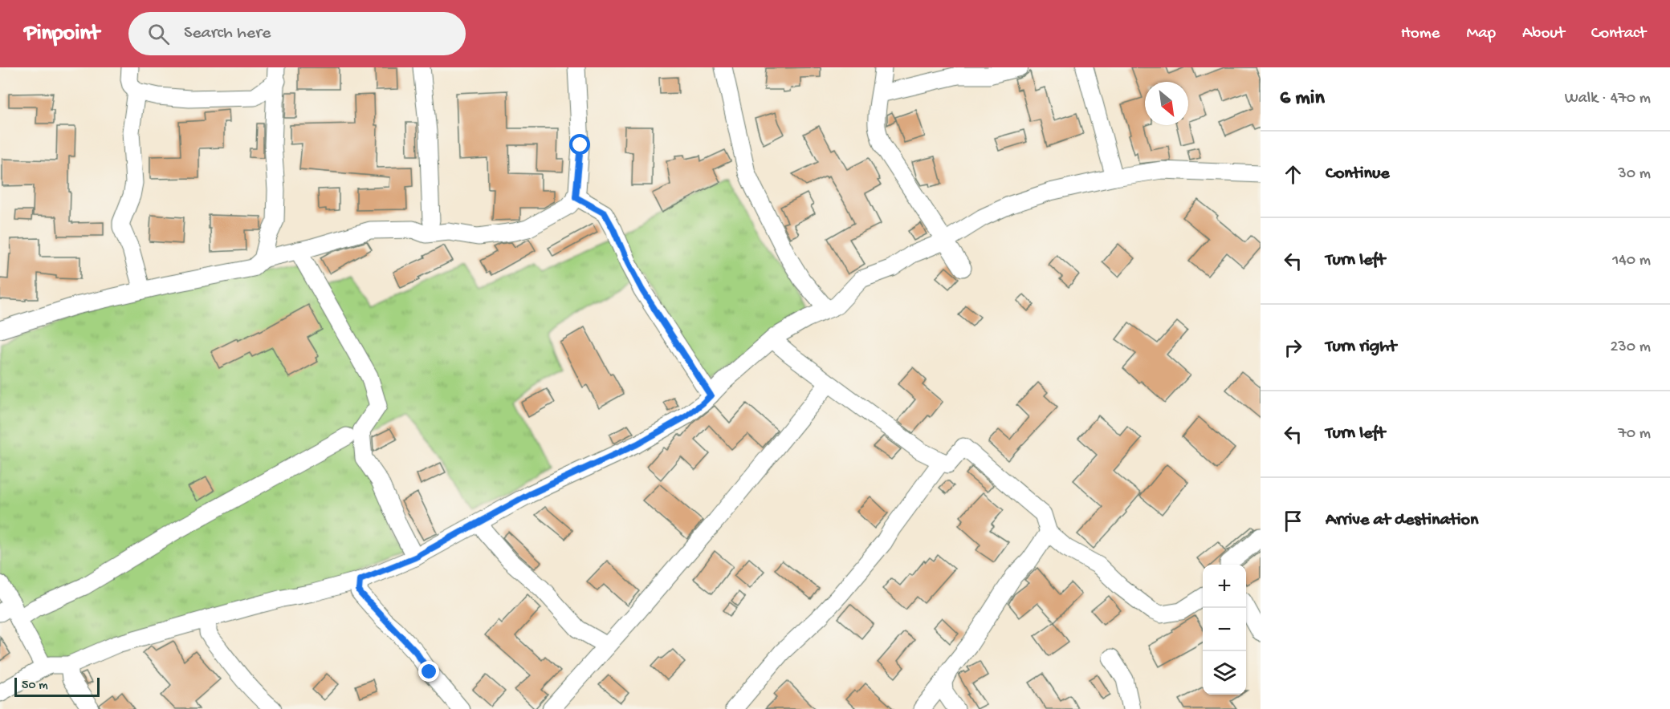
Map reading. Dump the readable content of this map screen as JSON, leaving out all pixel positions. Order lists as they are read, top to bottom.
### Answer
{
  "scale_bar": "50 m",
  "north": "bottom right",
  "page": {
    "header": "Pinpoint",
    "search": "Search here",
    "nav": [
      "Home",
      "Map",
      "About",
      "Contact"
    ],
    "heading": ["6 min", "Walk · 470 m"],
    "list": [
      ["Continue", "30 m"],
      ["Turn left", "140 m"],
      ["Turn right", "230 m"],
      ["Turn left", "70 m"],
      "Arrive at destination"
    ],
    "map_buttons": ["+", "−"],
    "scale": "50 m"
  }
}
